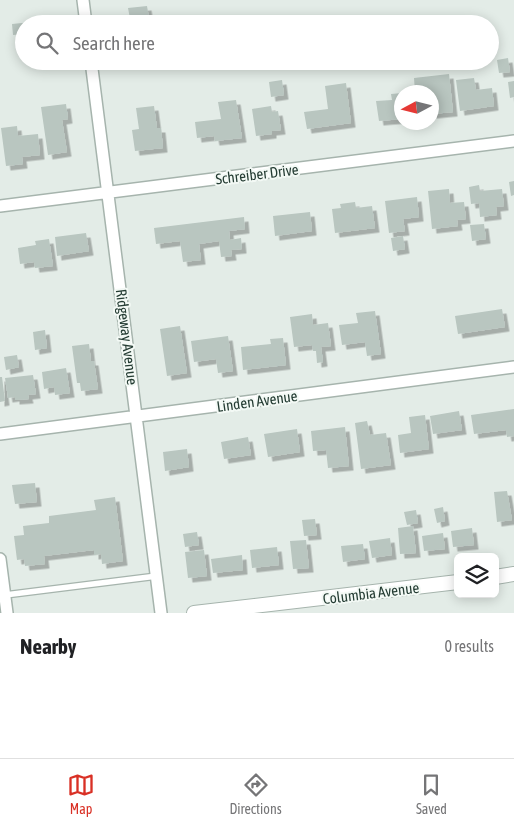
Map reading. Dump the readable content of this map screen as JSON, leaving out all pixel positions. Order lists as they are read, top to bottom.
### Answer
{
  "streets": {
    "street": [
      "Schreiber Drive",
      "Ridgeway Avenue",
      "Linden Avenue",
      "Columbia Avenue"
    ]
  },
  "crossings": [
    ["Schreiber Drive", "Ridgeway Avenue"],
    ["Ridgeway Avenue", "Linden Avenue"]
  ],
  "north": "left",
  "page": {
    "search": "Search here",
    "heading": ["Nearby", "0 results"],
    "nav": ["Map", "Directions", "Saved"]
  }
}
